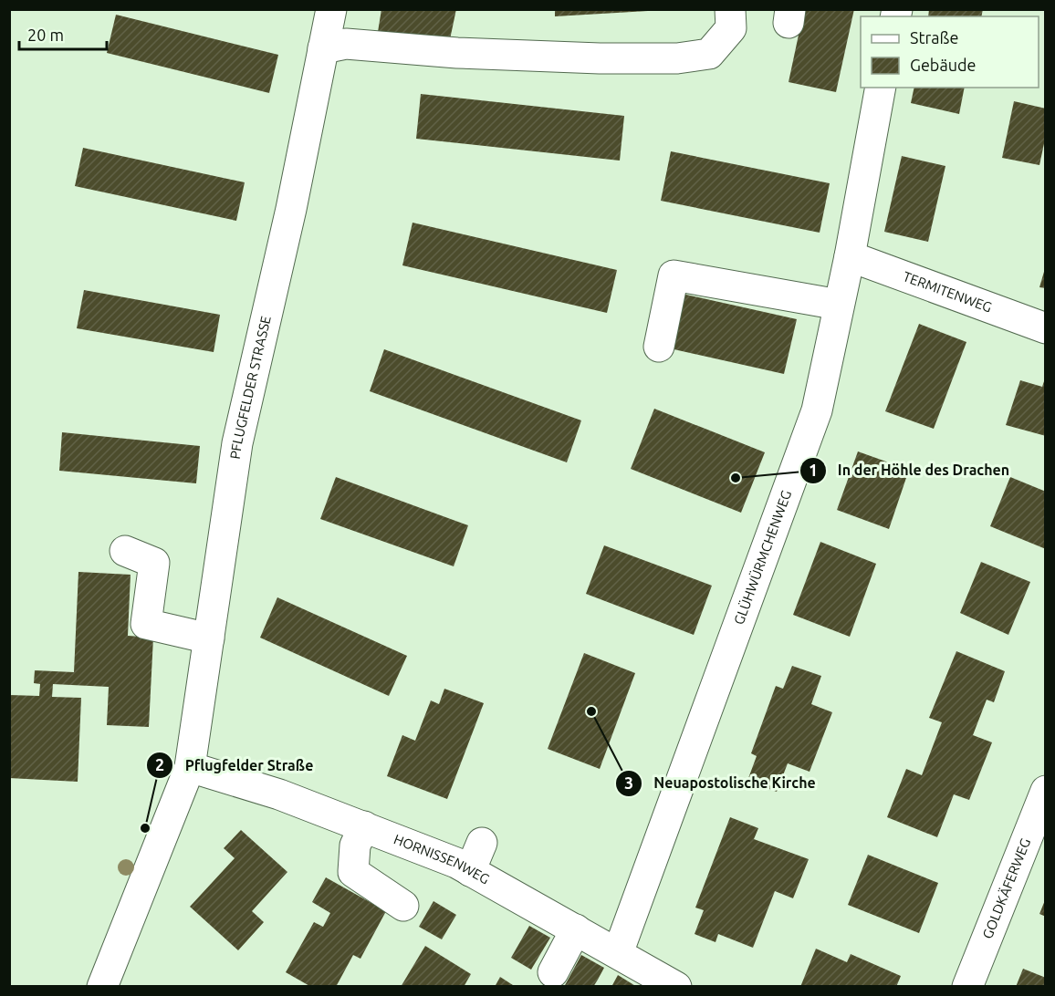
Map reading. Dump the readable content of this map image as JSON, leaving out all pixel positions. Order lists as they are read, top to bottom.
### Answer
{
  "streets": {
    "street": [
      "TERMITENWEG",
      "PFLUGFELDER STRASSE",
      "GLÜHWÜRMCHENWEG",
      "HORNISSENWEG",
      "GOLDKÄFERWEG"
    ]
  },
  "crossings": [
    ["TERMITENWEG", "GLÜHWÜRMCHENWEG"],
    ["PFLUGFELDER STRASSE", "HORNISSENWEG"],
    ["GLÜHWÜRMCHENWEG", "HORNISSENWEG"]
  ],
  "places": ["In der Höhle des Drachen", "Neuapostolische Kirche", "Pflugfelder Straße"],
  "legend": ["Straße", "Gebäude"],
  "scale_bar": "20 m"
}
